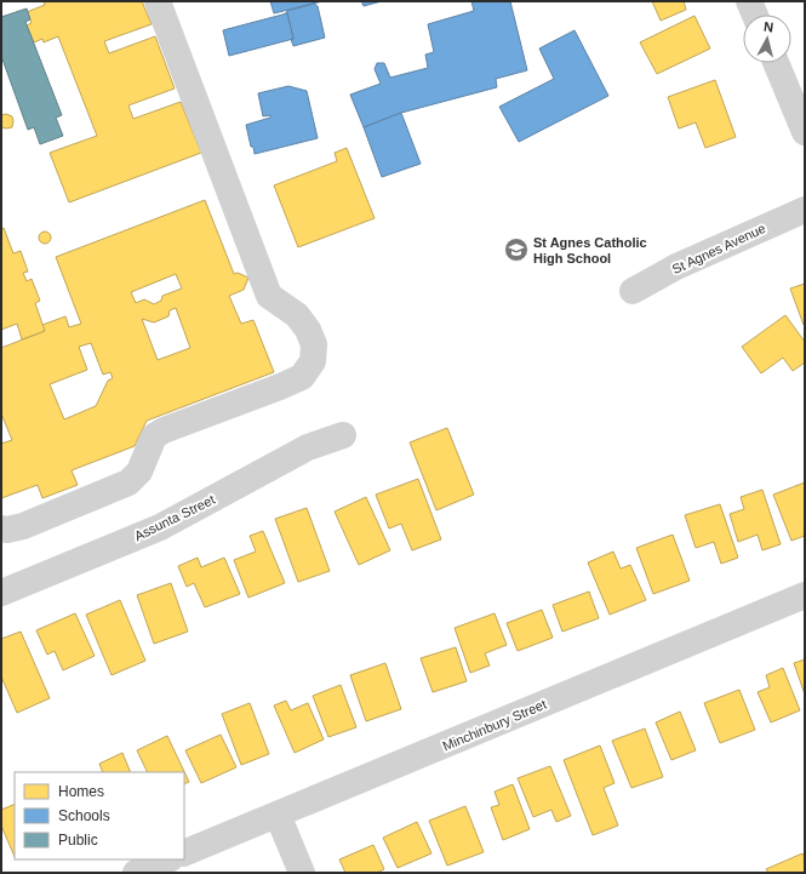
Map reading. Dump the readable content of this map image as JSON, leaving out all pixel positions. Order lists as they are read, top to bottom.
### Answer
{
  "streets": {
    "street": ["St Agnes Avenue", "Assunta Street", "Minchinbury Street"]
  },
  "places": {
    "school or university": ["St Agnes Catholic High School"]
  },
  "legend": ["Homes", "Schools", "Public"],
  "north": "top"
}
